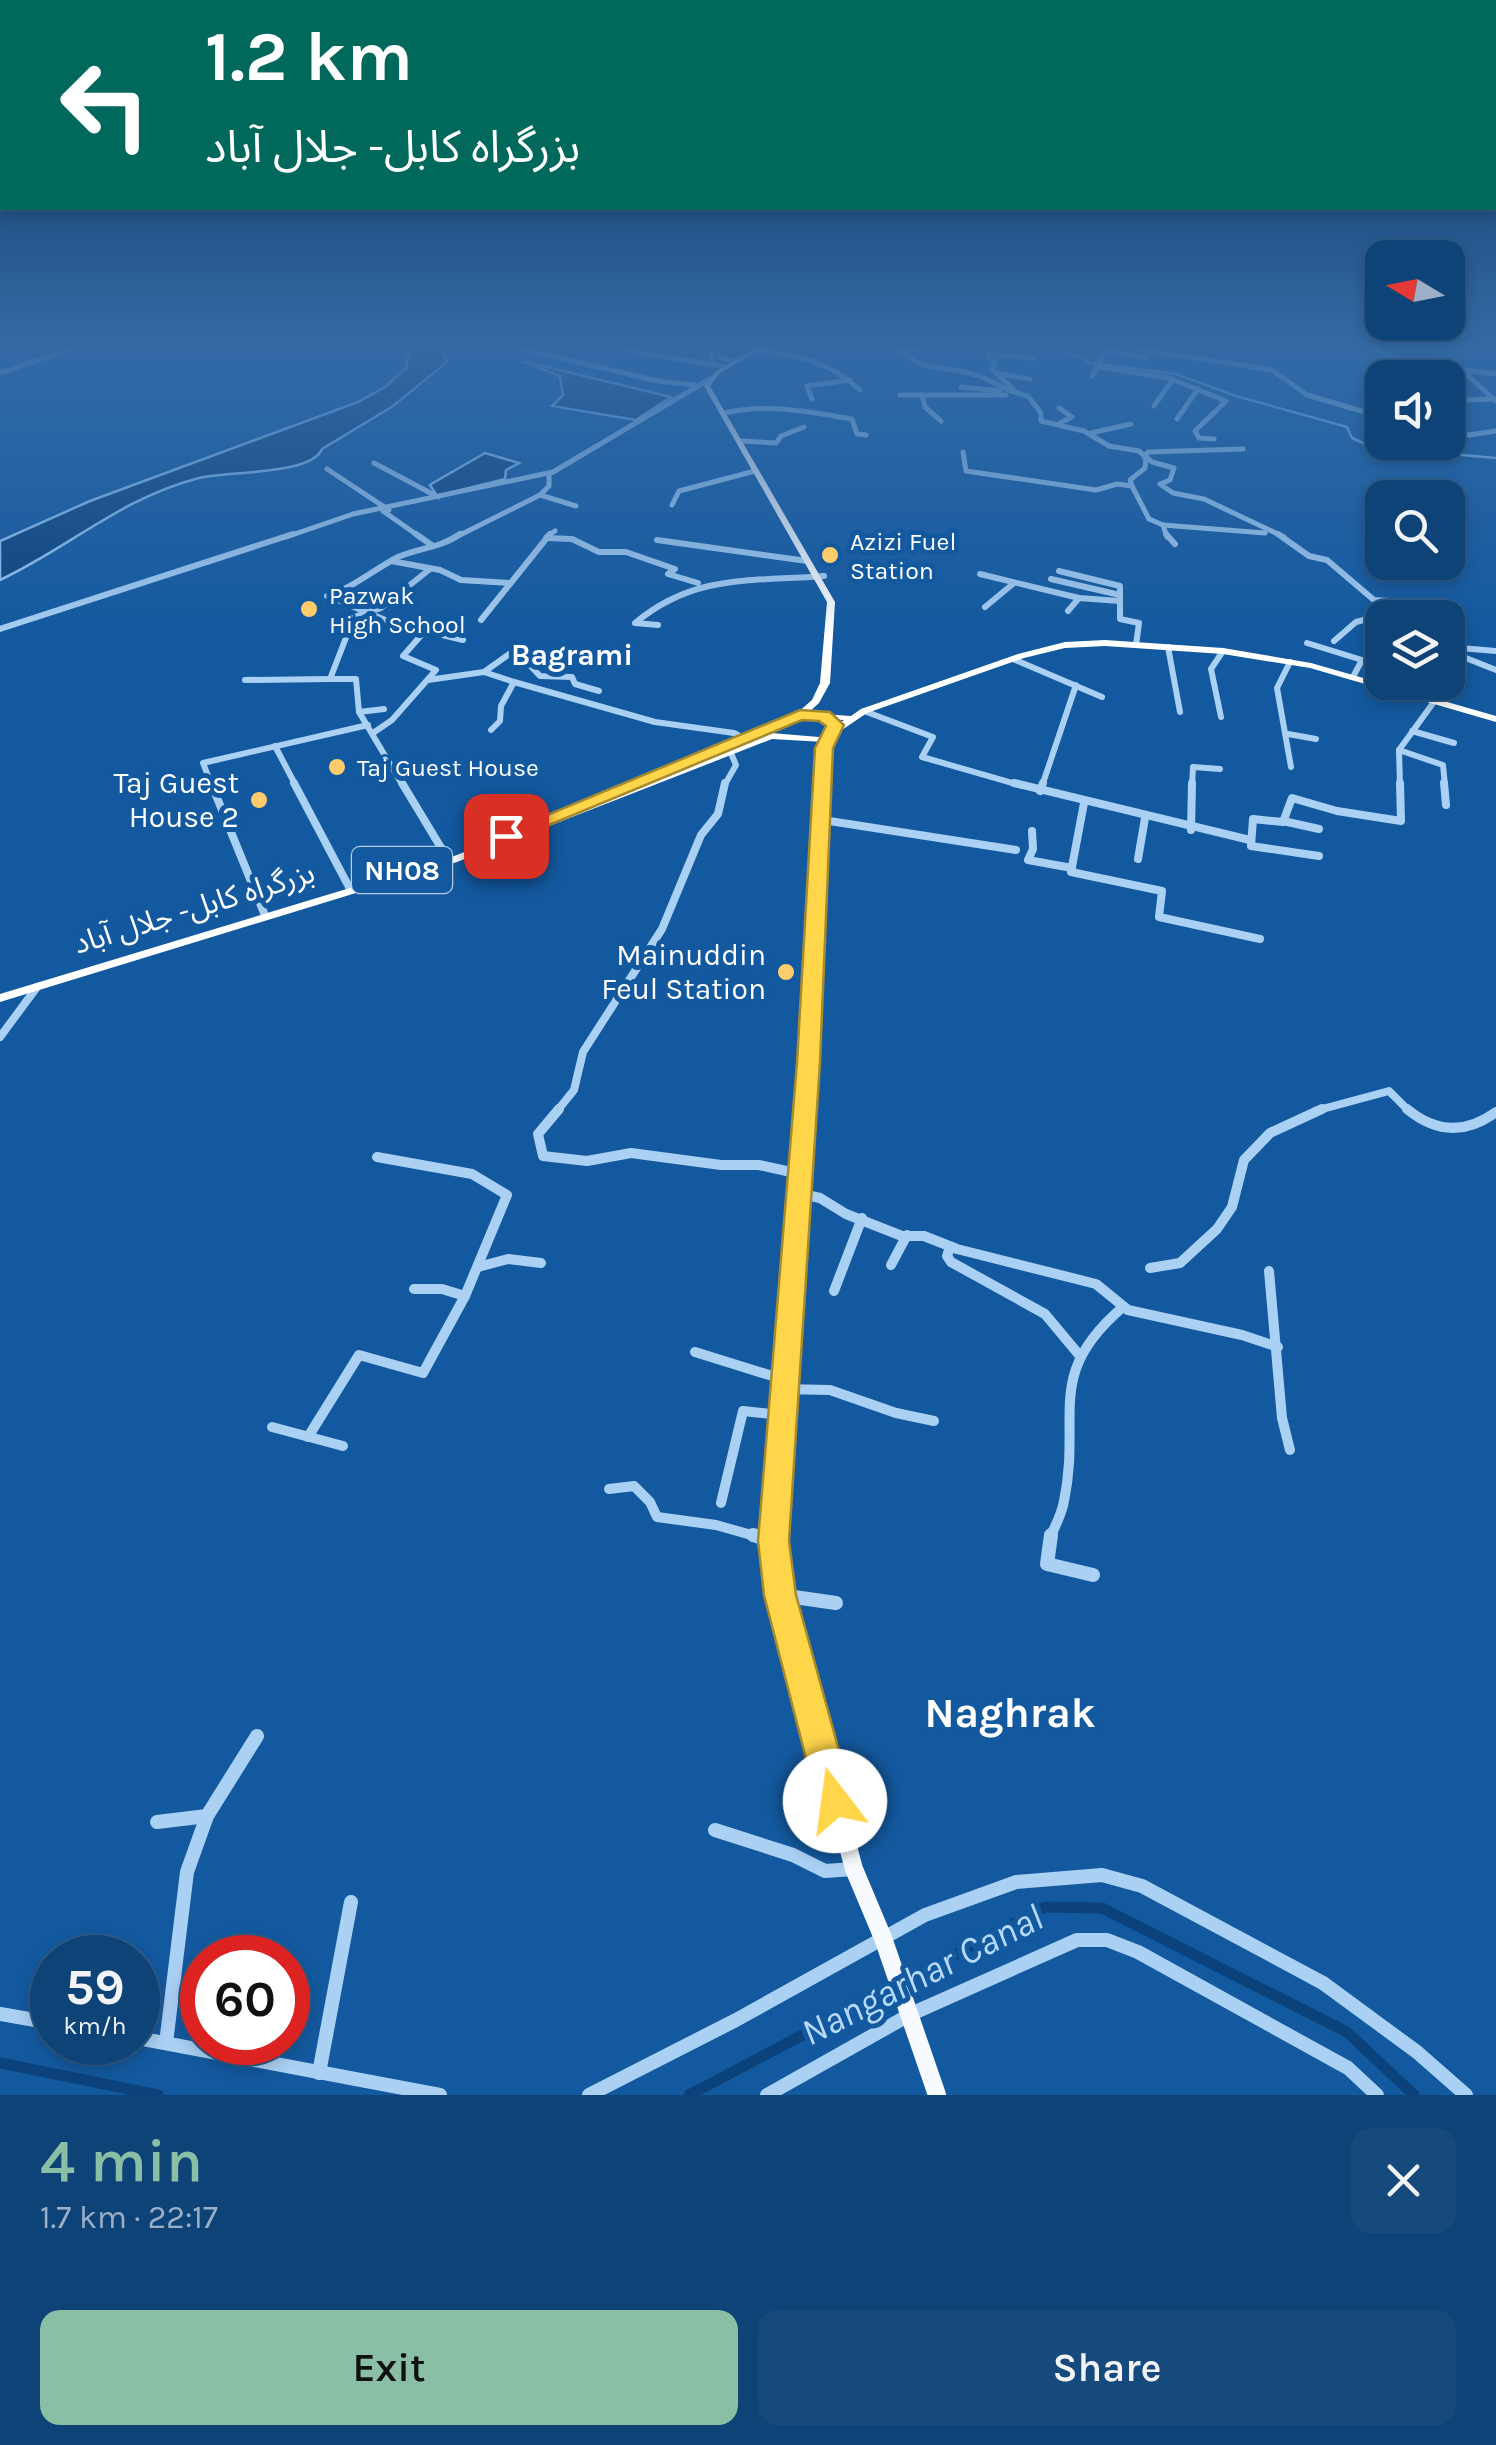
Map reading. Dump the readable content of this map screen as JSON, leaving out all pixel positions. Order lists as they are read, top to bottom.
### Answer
{
  "streets": {
    "highway": ["NH08", "بزرگراه کابل- جلال آباد"]
  },
  "districts": ["Bagrami", "Naghrak"],
  "water": ["Nangarhar Canal"],
  "places": [
    "Azizi Fuel Station",
    "Pazwak High School",
    "Taj Guest House",
    "Taj Guest House 2",
    "Mainuddin Feul Station"
  ],
  "north": "left",
  "page": {
    "turn": ["1.2 km", "بزرگراه کابل- جلال آباد"],
    "speed": "59 km/h",
    "limit": "60",
    "heading": ["4 min", "1.7 km · 22:17"],
    "buttons": ["Exit", "Share"]
  }
}
